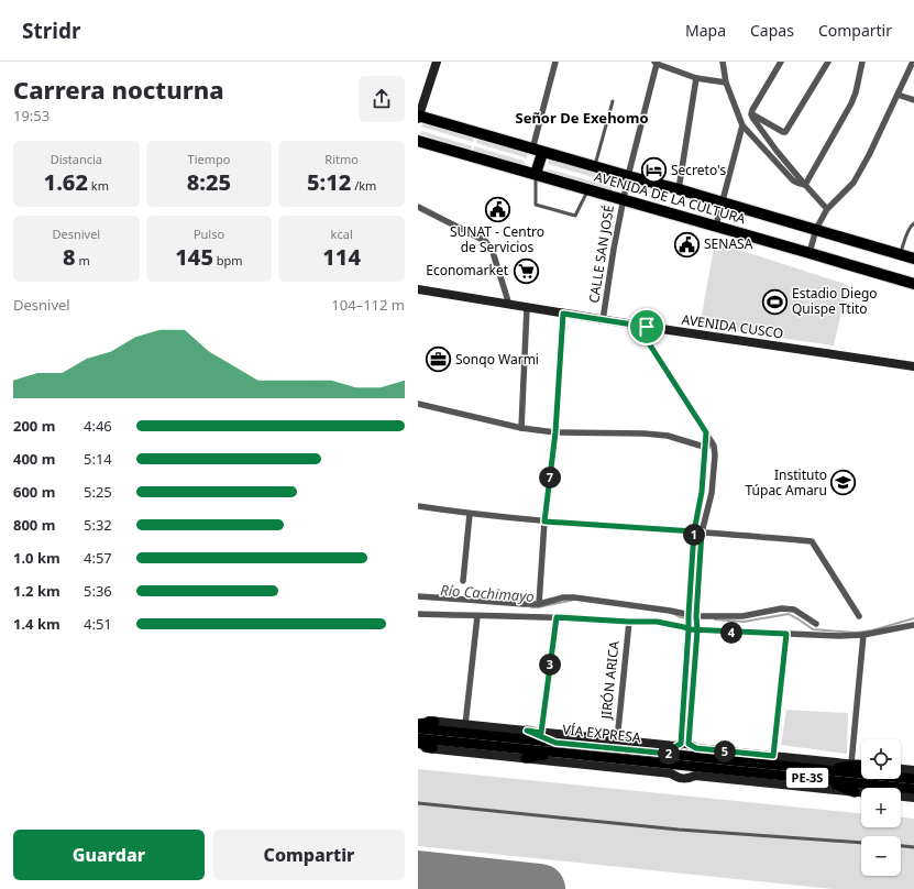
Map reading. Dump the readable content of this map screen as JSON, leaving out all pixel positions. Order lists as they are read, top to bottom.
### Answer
{
  "streets": {
    "highway": ["AVENIDA DE LA CULTURA"],
    "main road": ["AVENIDA CUSCO", "VÍA EXPRESA", "PE-3S"],
    "street": ["CALLE SAN JOSÉ", "JIRÓN ARICA"]
  },
  "crossings": [
    ["AVENIDA DE LA CULTURA", "CALLE SAN JOSÉ"],
    ["CALLE SAN JOSÉ", "AVENIDA CUSCO"],
    ["JIRÓN ARICA", "VÍA EXPRESA"]
  ],
  "districts": ["Señor De Exehomo"],
  "water": ["Río Cachimayo"],
  "places": {
    "hotel": ["Secreto's"],
    "public building": ["SUNAT - Centro de Servicios", "SENASA"],
    "supermarket": ["Economarket"],
    "sports": ["Estadio Diego Quispe Ttito"],
    "office": ["Sonqo Warmi"],
    "school or university": ["Instituto Túpac Amaru"]
  },
  "page": {
    "header": "Stridr",
    "nav": ["Mapa", "Capas", "Compartir"],
    "heading": ["Carrera nocturna", "19:53"],
    "stats": [
      ["Distancia", "1.62 km"],
      ["Tiempo", "8:25"],
      ["Ritmo", "5:12 /km"],
      ["Desnivel", "8 m"],
      ["Pulso", "145 bpm"],
      ["kcal", "114"]
    ],
    "chart": ["Desnivel", "104–112 m"],
    "list": [
      {
        "name": "200 m",
        "note": "4:46"
      },
      {
        "name": "400 m",
        "note": "5:14"
      },
      {
        "name": "600 m",
        "note": "5:25"
      },
      {
        "name": "800 m",
        "note": "5:32"
      },
      {
        "name": "1.0 km",
        "note": "4:57"
      },
      {
        "name": "1.2 km",
        "note": "5:36"
      },
      {
        "name": "1.4 km",
        "note": "4:51"
      }
    ],
    "pins": [
      "7",
      "1",
      "4",
      "3",
      "5",
      "2"
    ],
    "map_buttons": ["+", "−"],
    "buttons": ["Guardar", "Compartir"]
  }
}
